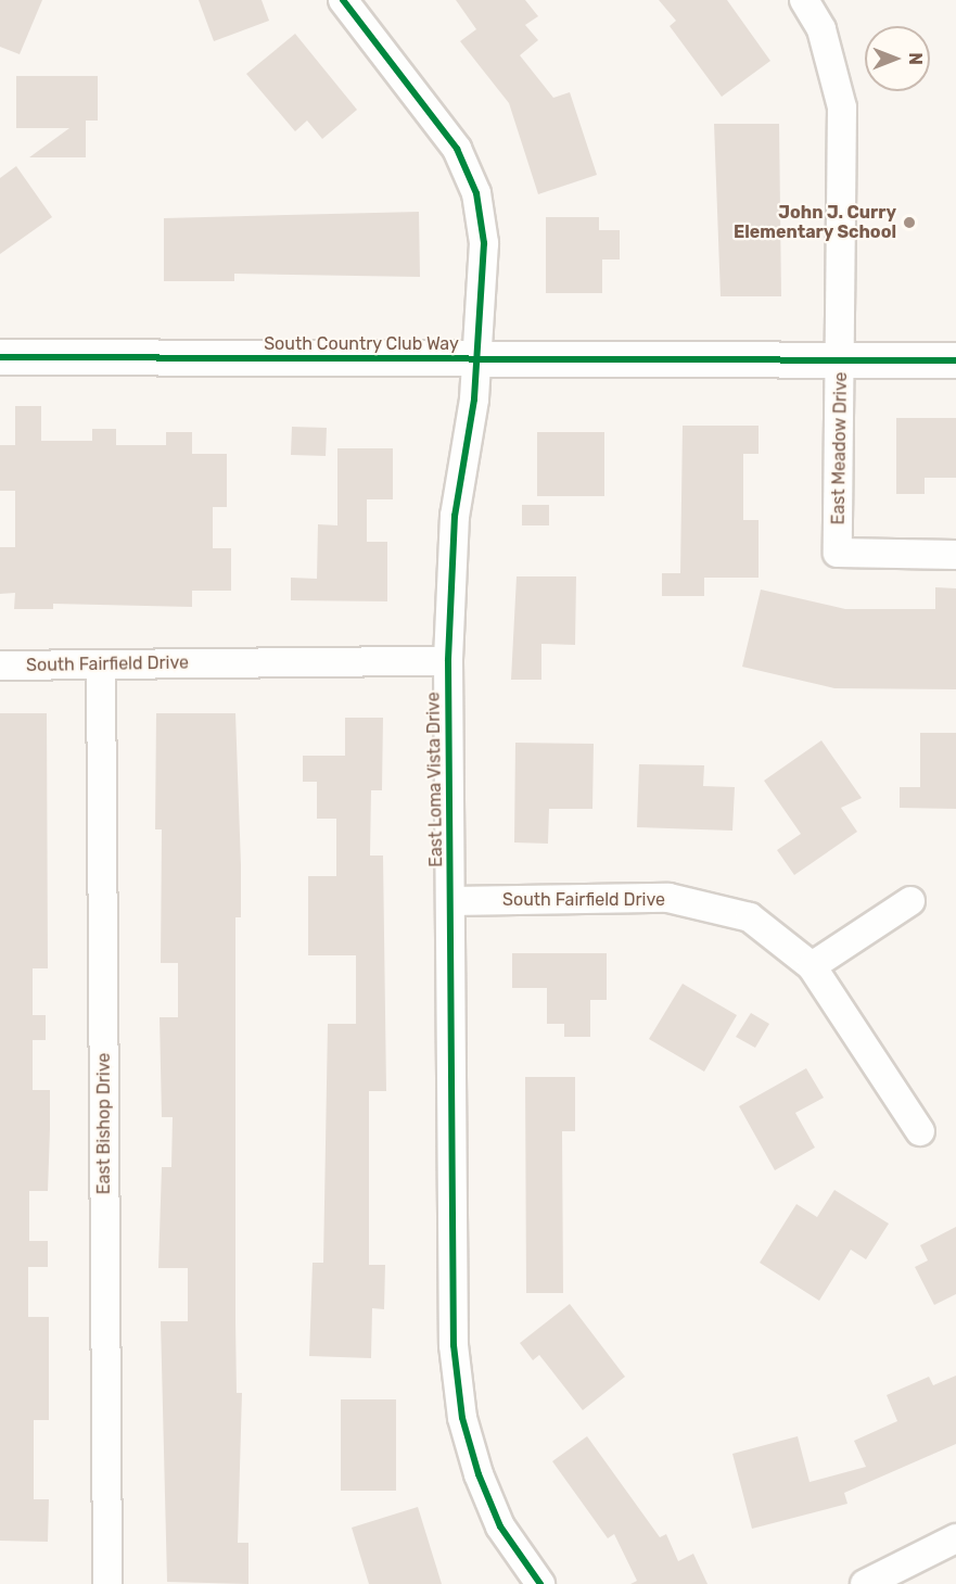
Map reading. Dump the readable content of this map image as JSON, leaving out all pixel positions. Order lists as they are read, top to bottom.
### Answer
{
  "streets": {
    "street": [
      "South Country Club Way",
      "East Meadow Drive",
      "South Fairfield Drive",
      "East Loma Vista Drive",
      "East Bishop Drive"
    ]
  },
  "crossings": [
    ["South Country Club Way", "East Meadow Drive"],
    ["South Country Club Way", "East Loma Vista Drive"],
    ["South Fairfield Drive", "East Loma Vista Drive"],
    ["South Fairfield Drive", "East Bishop Drive"]
  ],
  "places": ["John J. Curry Elementary School"],
  "north": "right"
}
